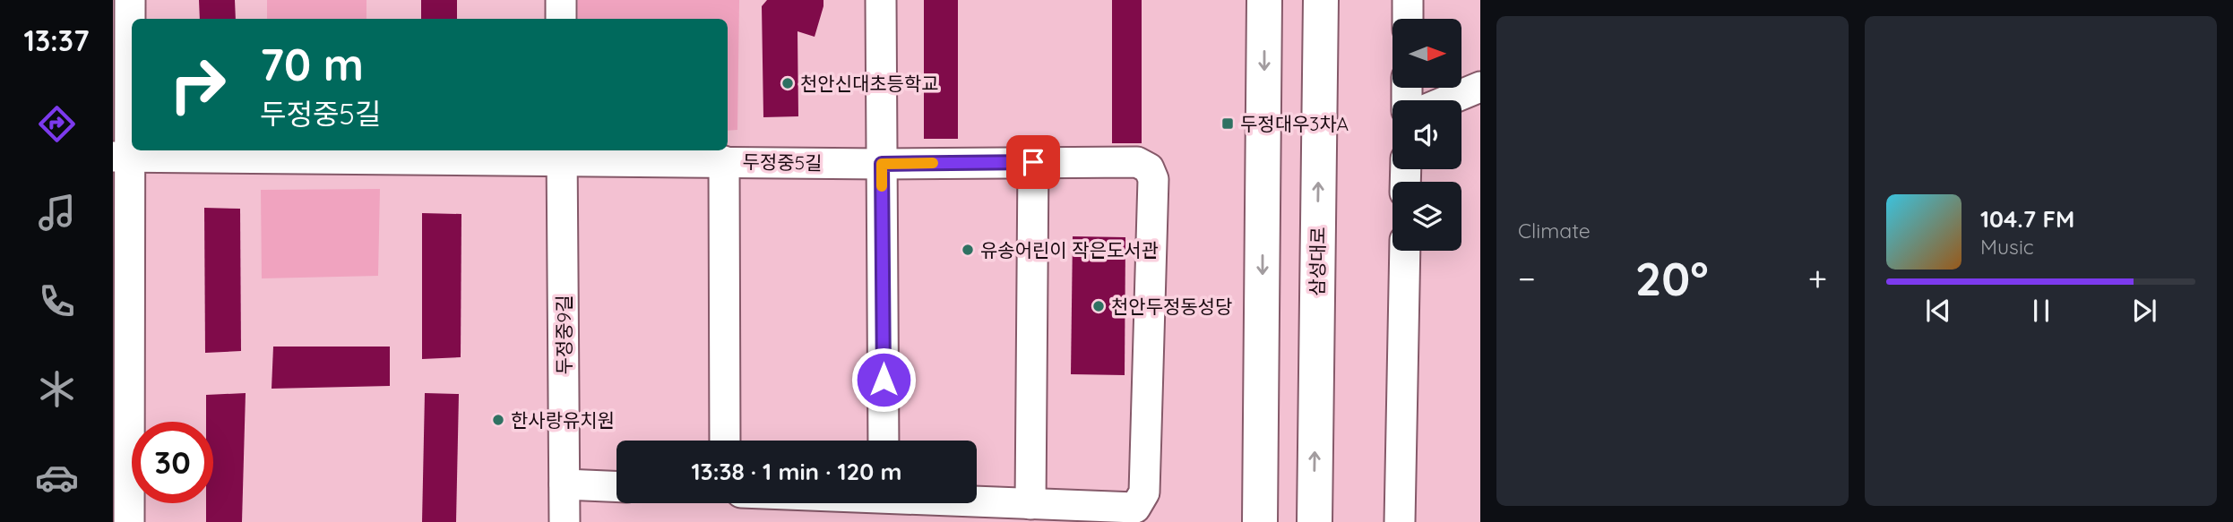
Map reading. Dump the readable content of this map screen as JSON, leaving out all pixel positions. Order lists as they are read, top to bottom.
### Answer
{
  "streets": {
    "main road": ["삼성대로"],
    "street": ["두정중5길", "두정중9길"]
  },
  "crossings": [
    ["두정중5길", "두정중9길"]
  ],
  "places": {
    "other": [
      "천안신대초등학교",
      "유송어린이 작은도서관",
      "천안두정동성당",
      "한사랑유치원"
    ],
    "transit": ["두정대우3차A"]
  },
  "north": "right",
  "page": {
    "tabs": "13:37",
    "tile": "Climate",
    "turn": ["70 m", "두정중5길"],
    "song": ["104.7 FM", "Music"],
    "heat": ["−", "20°", "+"],
    "limit": "30",
    "trip": "13:38 · 1 min · 120 m"
  }
}
